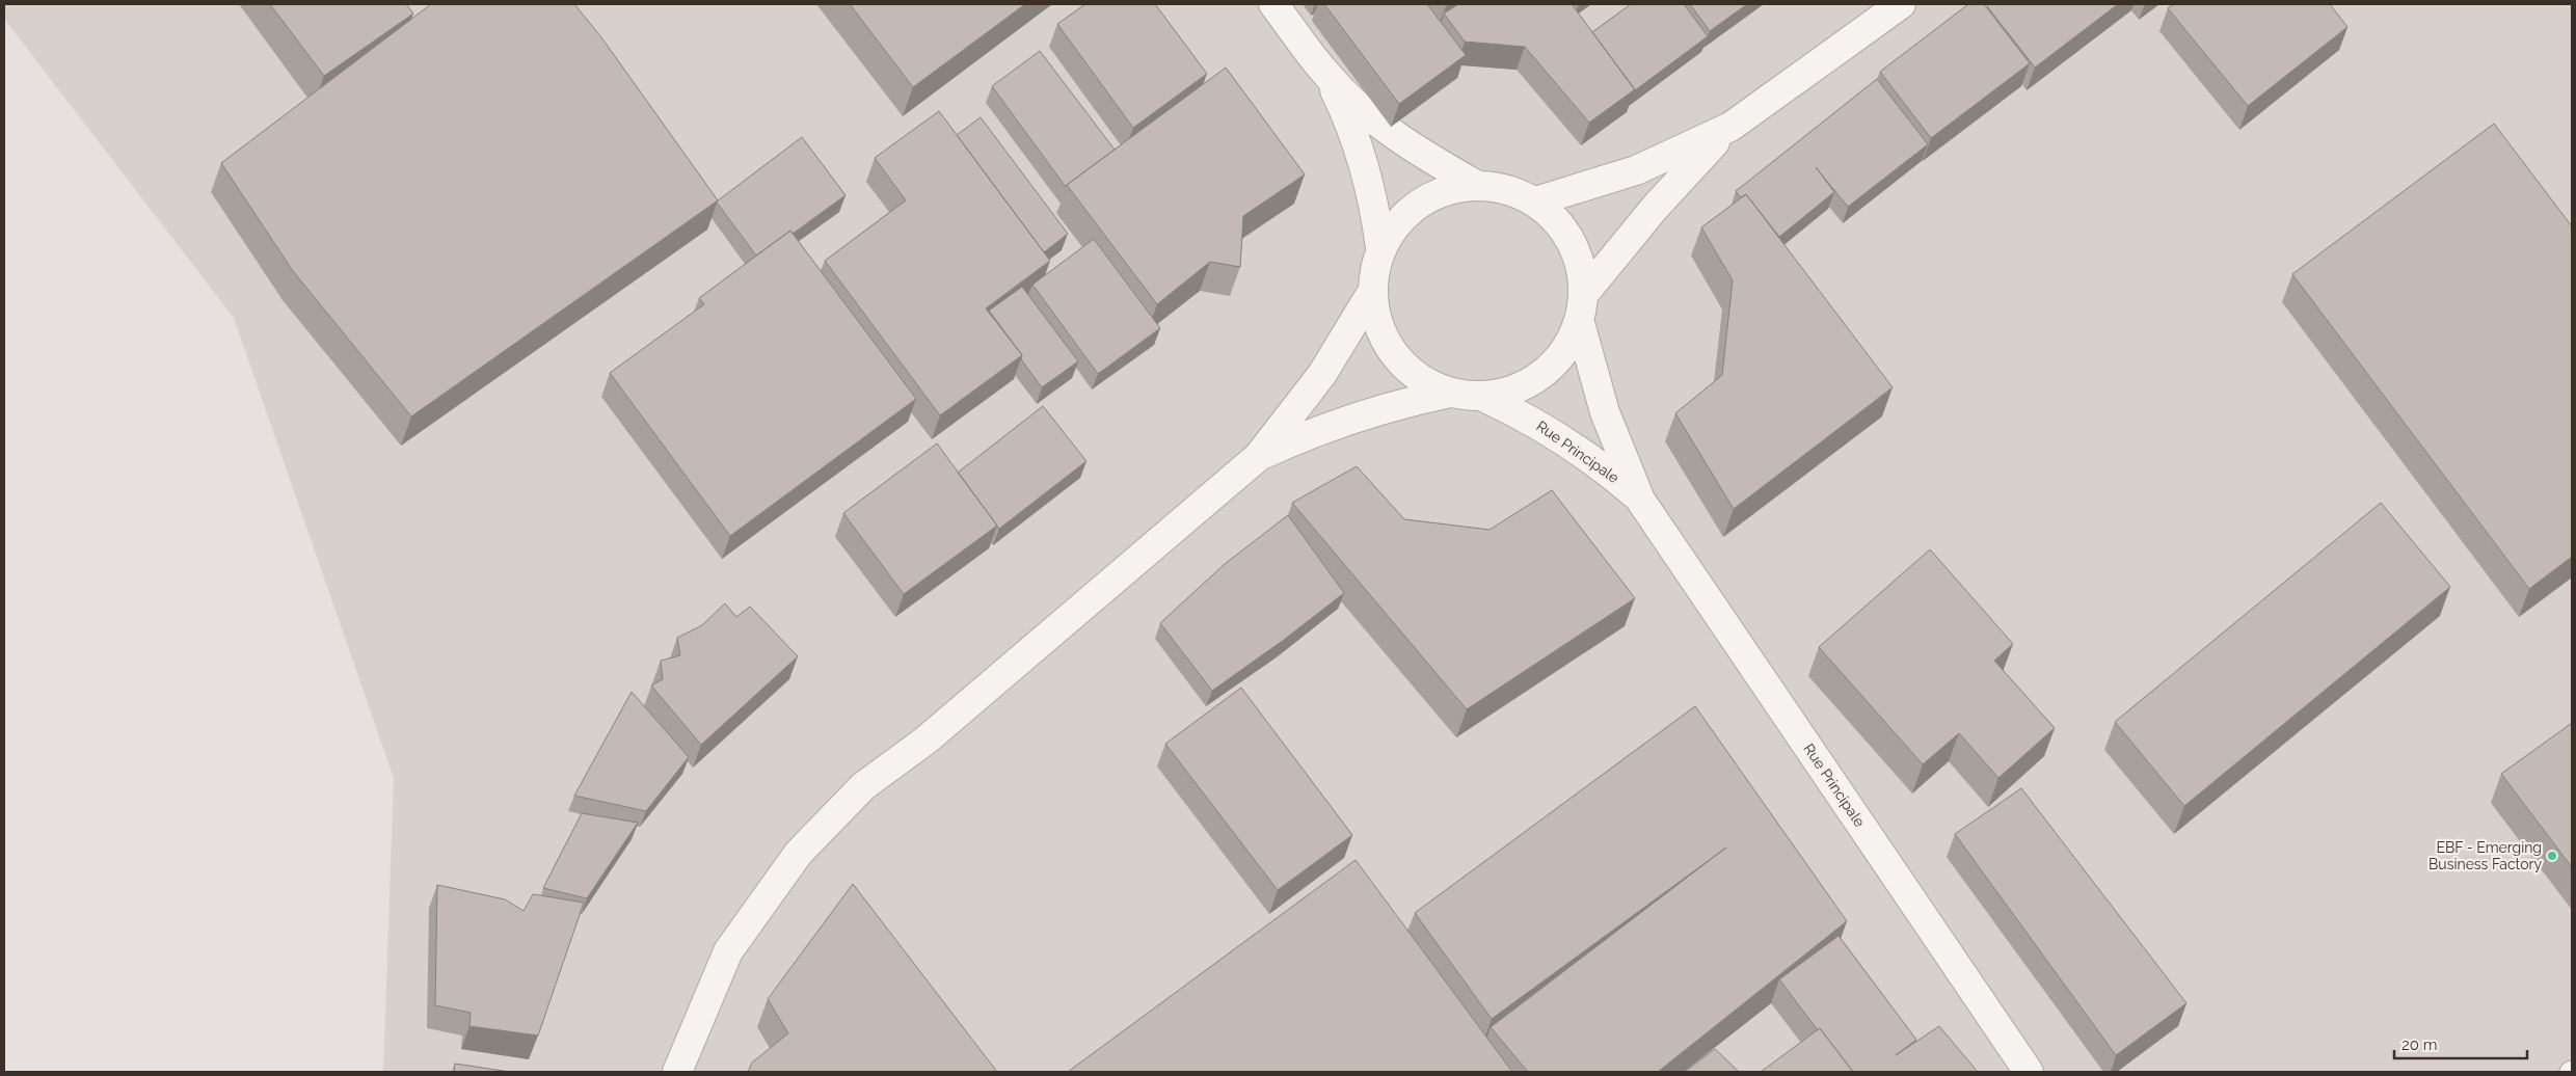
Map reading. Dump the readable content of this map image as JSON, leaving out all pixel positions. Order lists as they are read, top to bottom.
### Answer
{
  "streets": {
    "street": ["Rue Principale"]
  },
  "places": ["EBF - Emerging Business Factory"],
  "scale_bar": "20 m"
}
